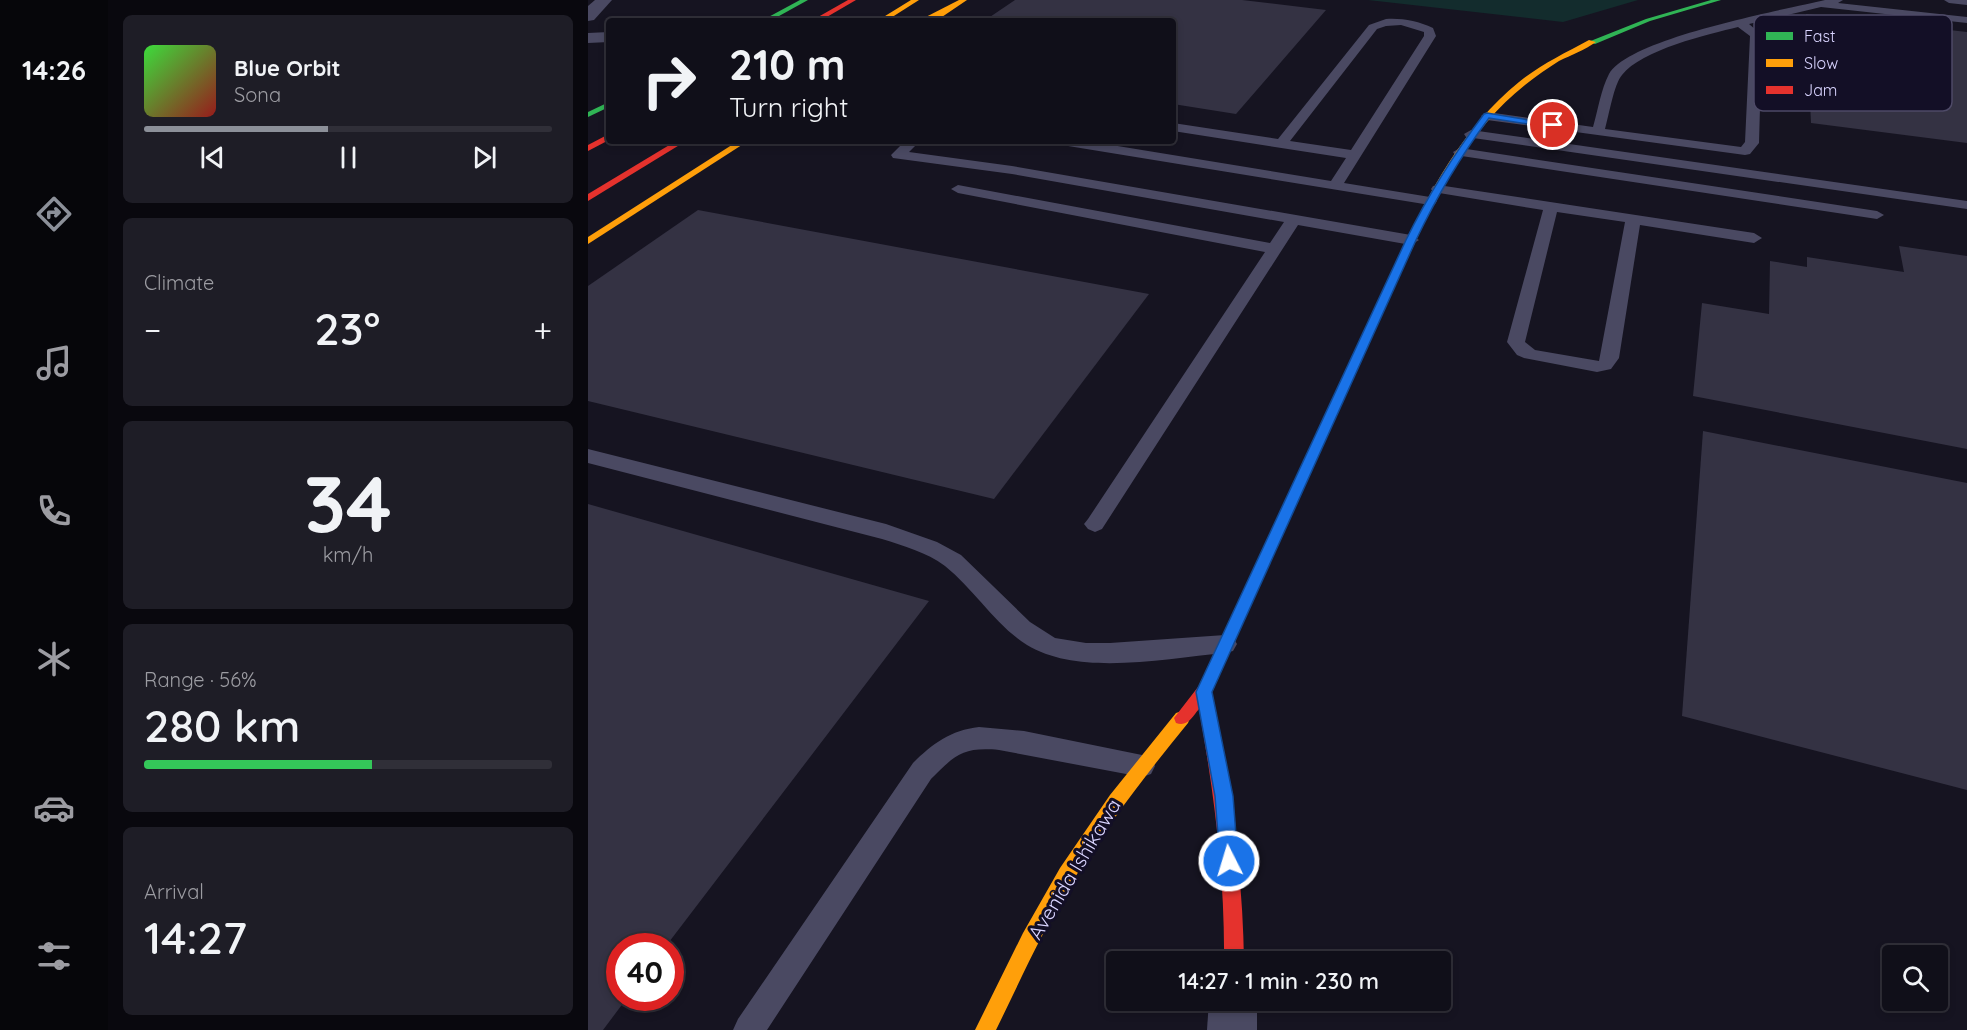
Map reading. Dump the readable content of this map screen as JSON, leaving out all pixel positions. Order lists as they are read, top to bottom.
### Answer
{
  "streets": {
    "street": ["Avenida Ishikawa"]
  },
  "legend": ["Fast", "Slow", "Jam"],
  "page": {
    "tabs": "14:26",
    "turn": ["210 m", "Turn right"],
    "song": ["Blue Orbit", "Sona"],
    "tile": [
      "Climate",
      ["34", "km/h"],
      ["Range · 56%", "280 km"],
      ["Arrival", "14:27"]
    ],
    "heat": ["−", "23°", "+"],
    "limit": "40",
    "trip": "14:27 · 1 min · 230 m"
  }
}
